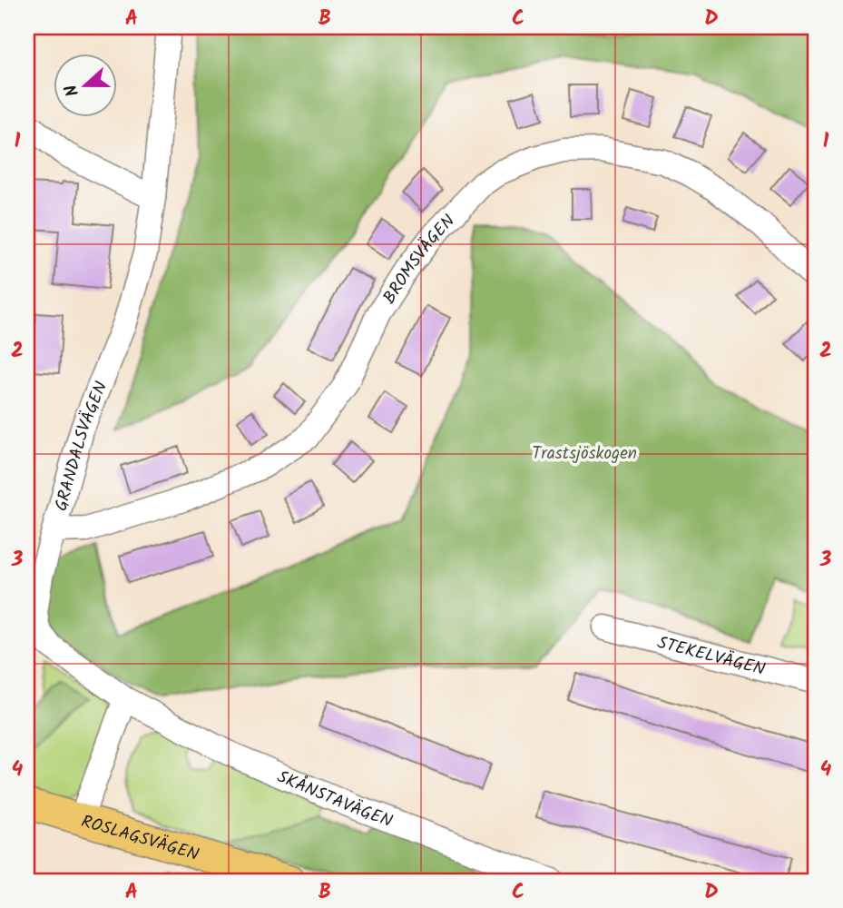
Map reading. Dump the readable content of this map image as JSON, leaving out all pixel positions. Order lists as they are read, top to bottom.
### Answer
{
  "streets": {
    "main road": ["ROSLAGSVÄGEN"],
    "street": [
      "BROMSVÄGEN",
      "GRANDALSVÄGEN",
      "STEKELVÄGEN",
      "SKÅNSTAVÄGEN"
    ]
  },
  "crossings": [
    ["BROMSVÄGEN", "GRANDALSVÄGEN"],
    ["GRANDALSVÄGEN", "SKÅNSTAVÄGEN"]
  ],
  "parks": ["Trastsjöskogen"],
  "north": "left",
  "grid": {
    "columns": [
      "A",
      "B",
      "C",
      "D"
    ],
    "rows": [
      "1",
      "2",
      "3",
      "4"
    ]
  }
}
